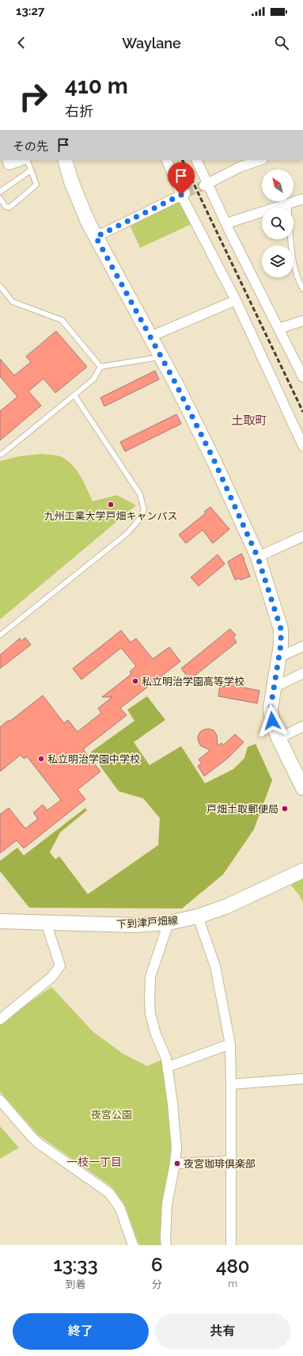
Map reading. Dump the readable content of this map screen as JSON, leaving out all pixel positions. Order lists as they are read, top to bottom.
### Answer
{
  "streets": {
    "street": ["下到津戸畑線"]
  },
  "districts": ["土取町", "一枝一丁目"],
  "parks": ["夜宮公園"],
  "places": [
    "九州工業大学戸畑キャンパス",
    "私立明治学園高等学校",
    "私立明治学園中学校",
    "戸畑土取郵便局",
    "夜宮珈琲倶楽部"
  ],
  "north": "top left",
  "page": {
    "status": "13:27",
    "header": "Waylane",
    "turn": ["410 m", "右折"],
    "then": "その先",
    "eta": [
      "13:33",
      "到着",
      "6",
      "分",
      "480",
      "m"
    ],
    "buttons": ["終了", "共有"]
  }
}
